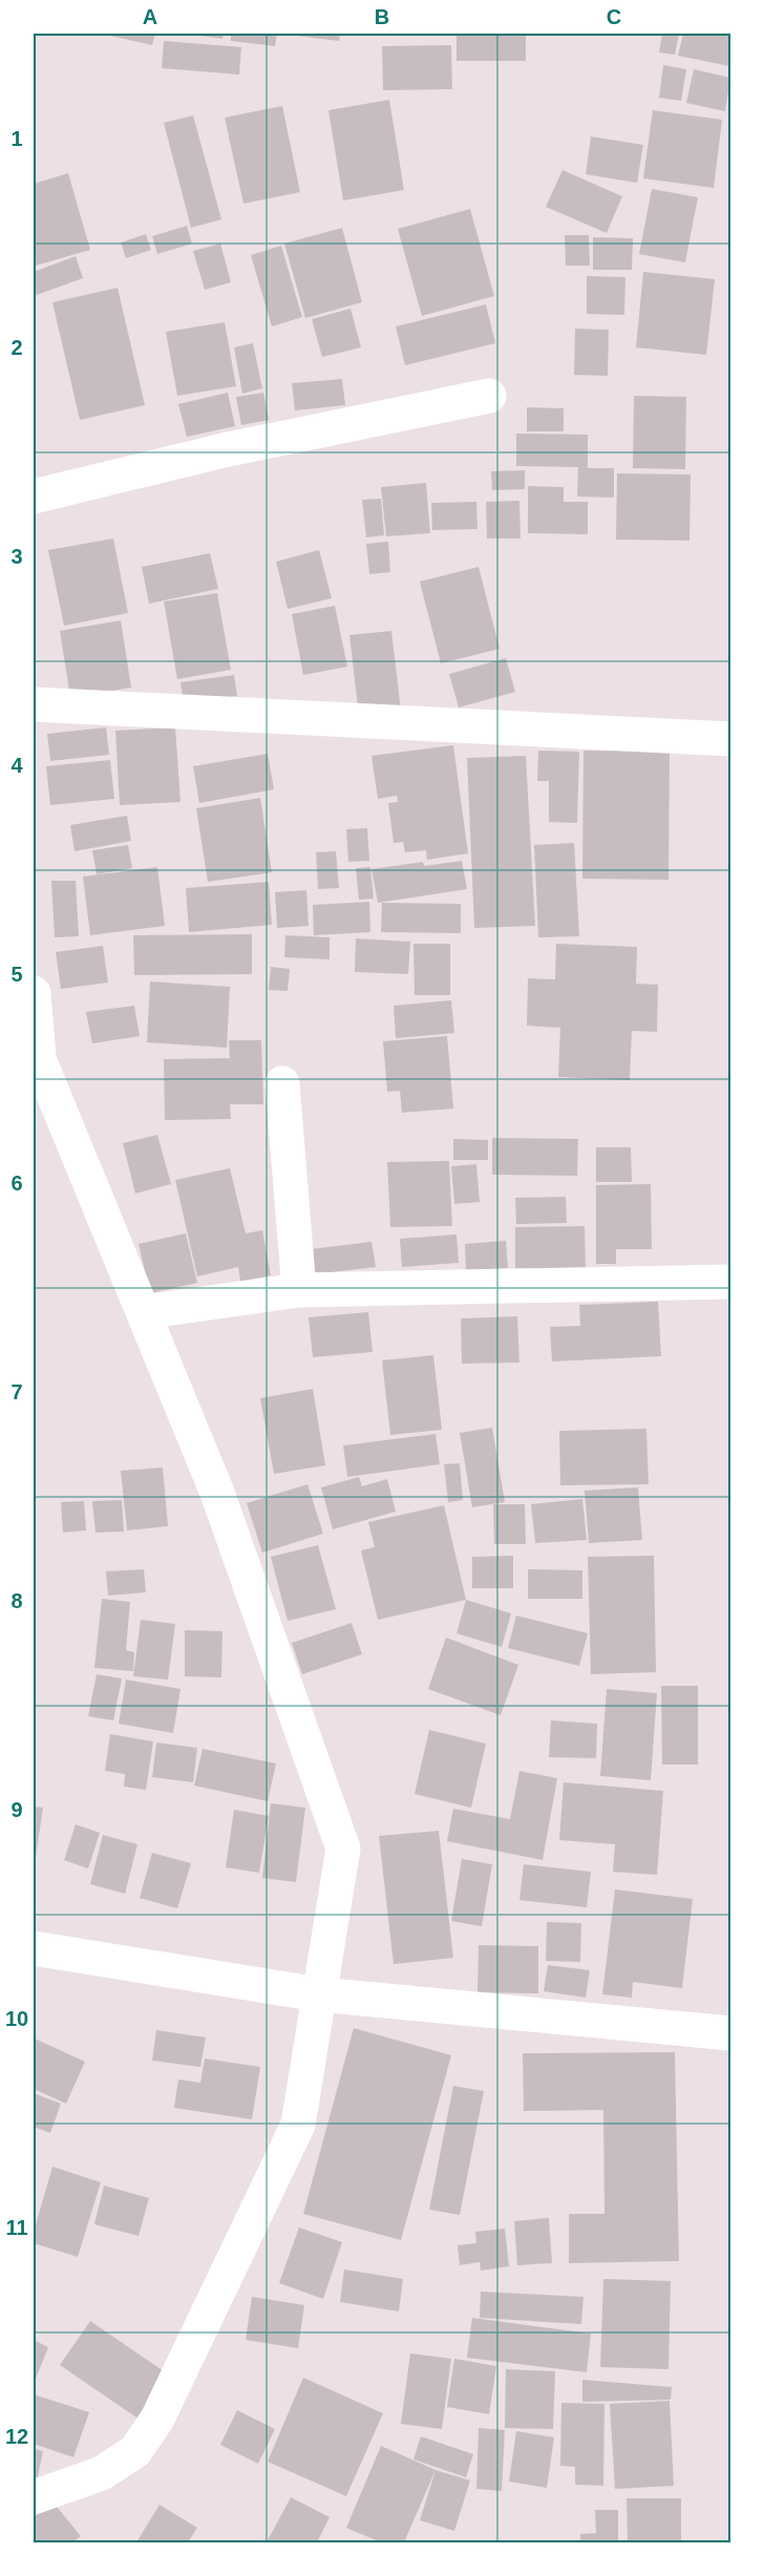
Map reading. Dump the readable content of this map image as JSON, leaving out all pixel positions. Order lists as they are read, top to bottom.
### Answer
{
  "grid": {
    "columns": ["A", "B", "C"],
    "rows": [
      "1",
      "2",
      "3",
      "4",
      "5",
      "6",
      "7",
      "8",
      "9",
      "10",
      "11",
      "12"
    ]
  }
}
